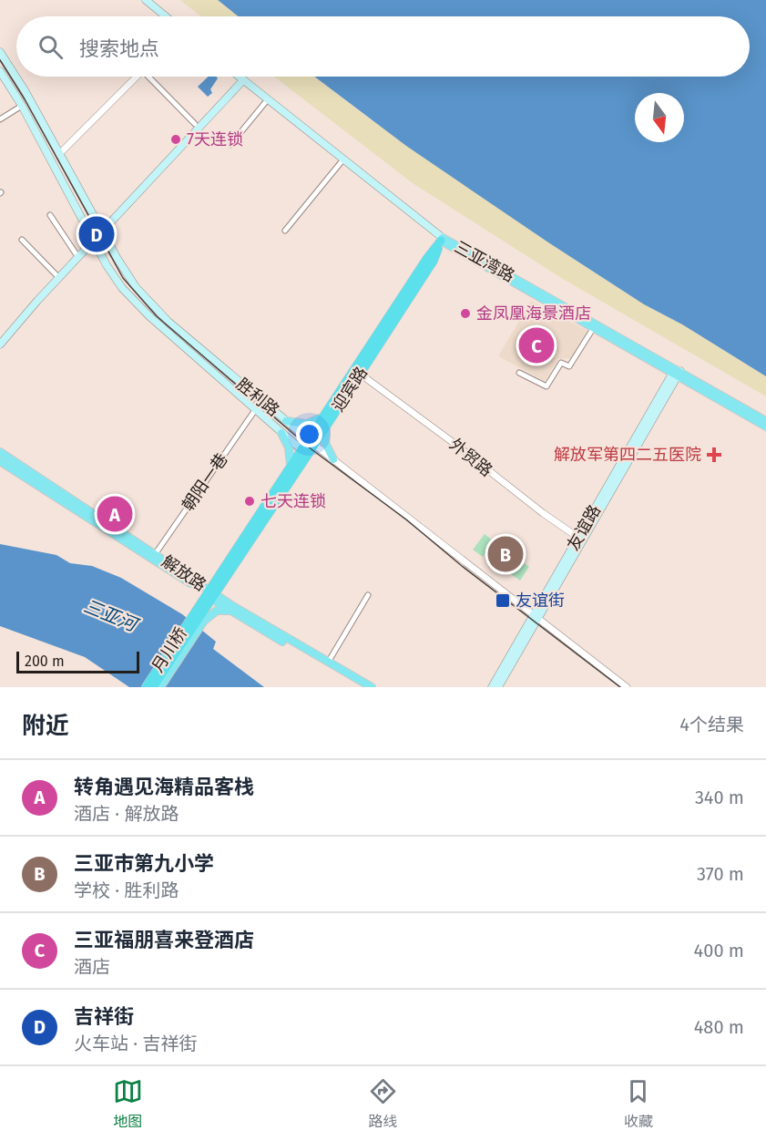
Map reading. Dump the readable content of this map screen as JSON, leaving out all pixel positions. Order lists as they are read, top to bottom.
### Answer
{
  "streets": {
    "highway": ["迎宾路", "月川桥"],
    "main road": [
      "三亚湾路",
      "胜利路",
      "友谊路",
      "解放路"
    ],
    "street": ["外贸路", "朝阳一巷"]
  },
  "crossings": [
    ["三亚湾路", "迎宾路"],
    ["三亚湾路", "友谊路"],
    ["迎宾路", "胜利路"],
    ["迎宾路", "外贸路"],
    ["迎宾路", "解放路"],
    ["迎宾路", "月川桥"],
    ["胜利路", "朝阳一巷"],
    ["胜利路", "友谊路"],
    ["外贸路", "友谊路"],
    ["朝阳一巷", "解放路"]
  ],
  "water": ["三亚河"],
  "places": {
    "other": ["7天连锁", "金凤凰海景酒店", "七天连锁"],
    "health": ["解放军第四二五医院"],
    "transit": ["友谊街"]
  },
  "scale_bar": "200 m",
  "north": "bottom",
  "page": {
    "search": "搜索地点",
    "pins": [
      "D",
      "C",
      "A",
      "B"
    ],
    "scale": "200 m",
    "heading": ["附近", "4个结果"],
    "list": [
      {
        "mark": "A",
        "name": "转角遇见海精品客栈",
        "note": "酒店 · 解放路",
        "value": "340 m"
      },
      {
        "mark": "B",
        "name": "三亚市第九小学",
        "note": "学校 · 胜利路",
        "value": "370 m"
      },
      {
        "mark": "C",
        "name": "三亚福朋喜来登酒店",
        "note": "酒店",
        "value": "400 m"
      },
      {
        "mark": "D",
        "name": "吉祥街",
        "note": "火车站 · 吉祥街",
        "value": "480 m"
      }
    ],
    "nav": ["地图", "路线", "收藏"]
  }
}
